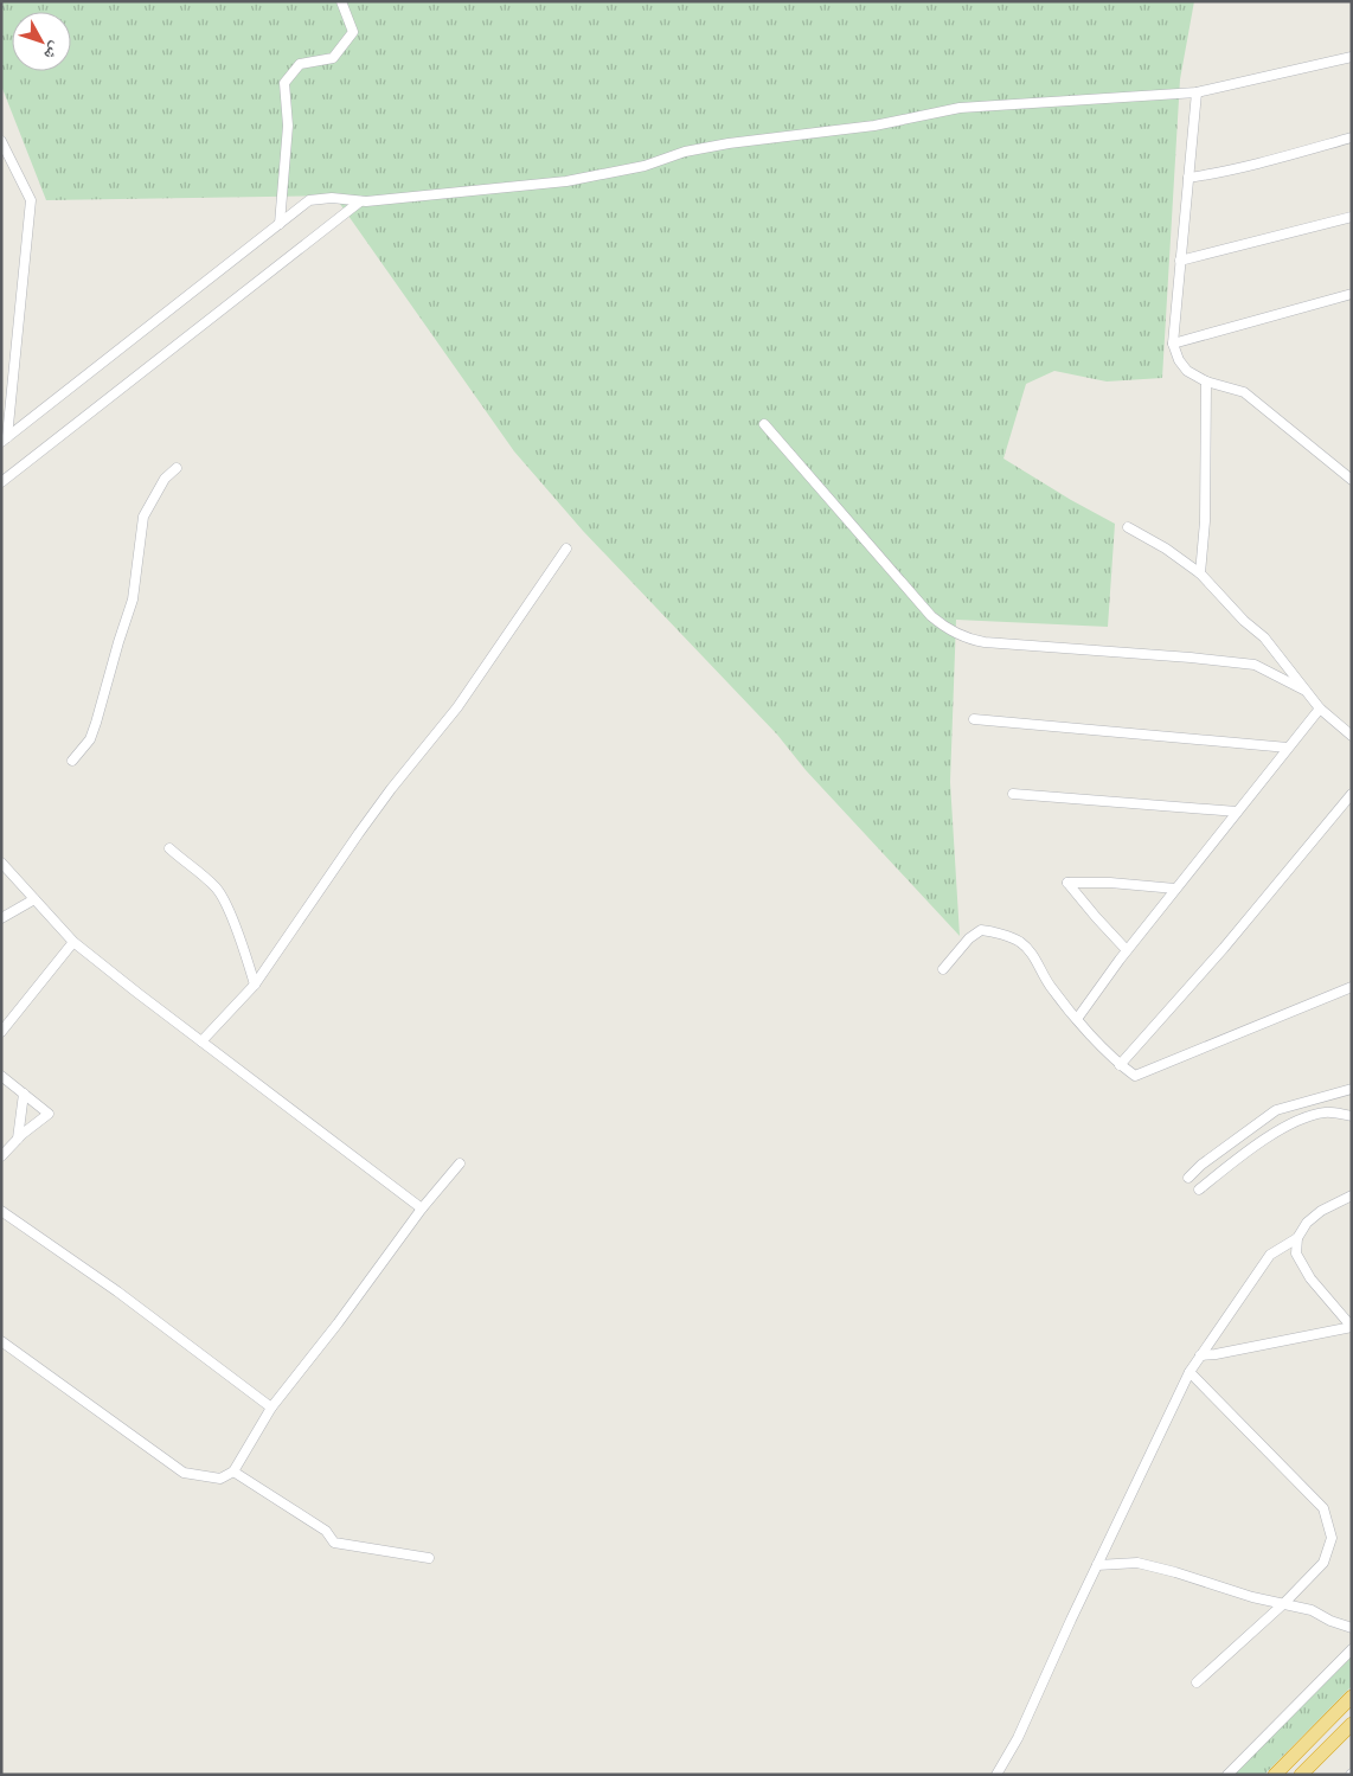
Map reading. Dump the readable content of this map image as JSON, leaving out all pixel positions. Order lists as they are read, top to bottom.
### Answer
{
  "north": "bottom right"
}
